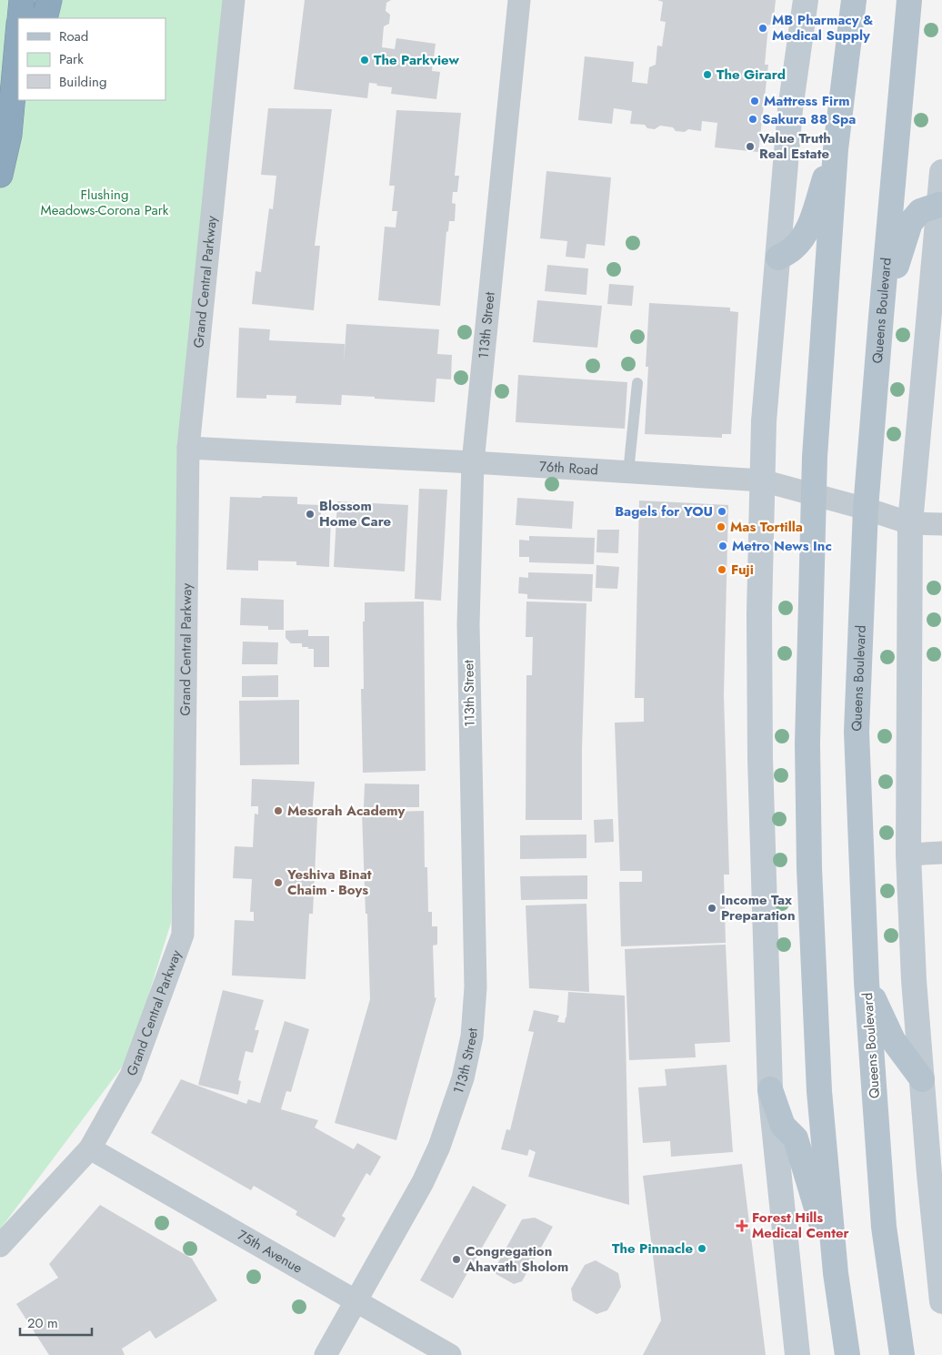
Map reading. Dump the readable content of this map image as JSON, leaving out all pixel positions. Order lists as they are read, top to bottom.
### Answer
{
  "streets": {
    "main road": ["Queens Boulevard"],
    "street": [
      "Grand Central Parkway",
      "113th Street",
      "76th Road",
      "75th Avenue"
    ]
  },
  "crossings": [
    ["Grand Central Parkway", "76th Road"],
    ["Grand Central Parkway", "75th Avenue"],
    ["Queens Boulevard", "76th Road"],
    ["113th Street", "76th Road"],
    ["113th Street", "75th Avenue"]
  ],
  "parks": ["Flushing Meadows-Corona Park"],
  "places": {
    "other": [
      "MB Pharmacy & Medical Supply",
      "The Parkview",
      "The Girard",
      "Mattress Firm",
      "Sakura 88 Spa",
      "Value Truth Real Estate",
      "Bagels for YOU",
      "Blossom Home Care",
      "Mas Tortilla",
      "Metro News Inc",
      "Fuji",
      "Mesorah Academy",
      "Yeshiva Binat Chaim - Boys",
      "Income Tax Preparation",
      "The Pinnacle",
      "Congregation Ahavath Sholom"
    ],
    "health": ["Forest Hills Medical Center"]
  },
  "legend": ["Road", "Park", "Building"],
  "scale_bar": "20 m"
}
